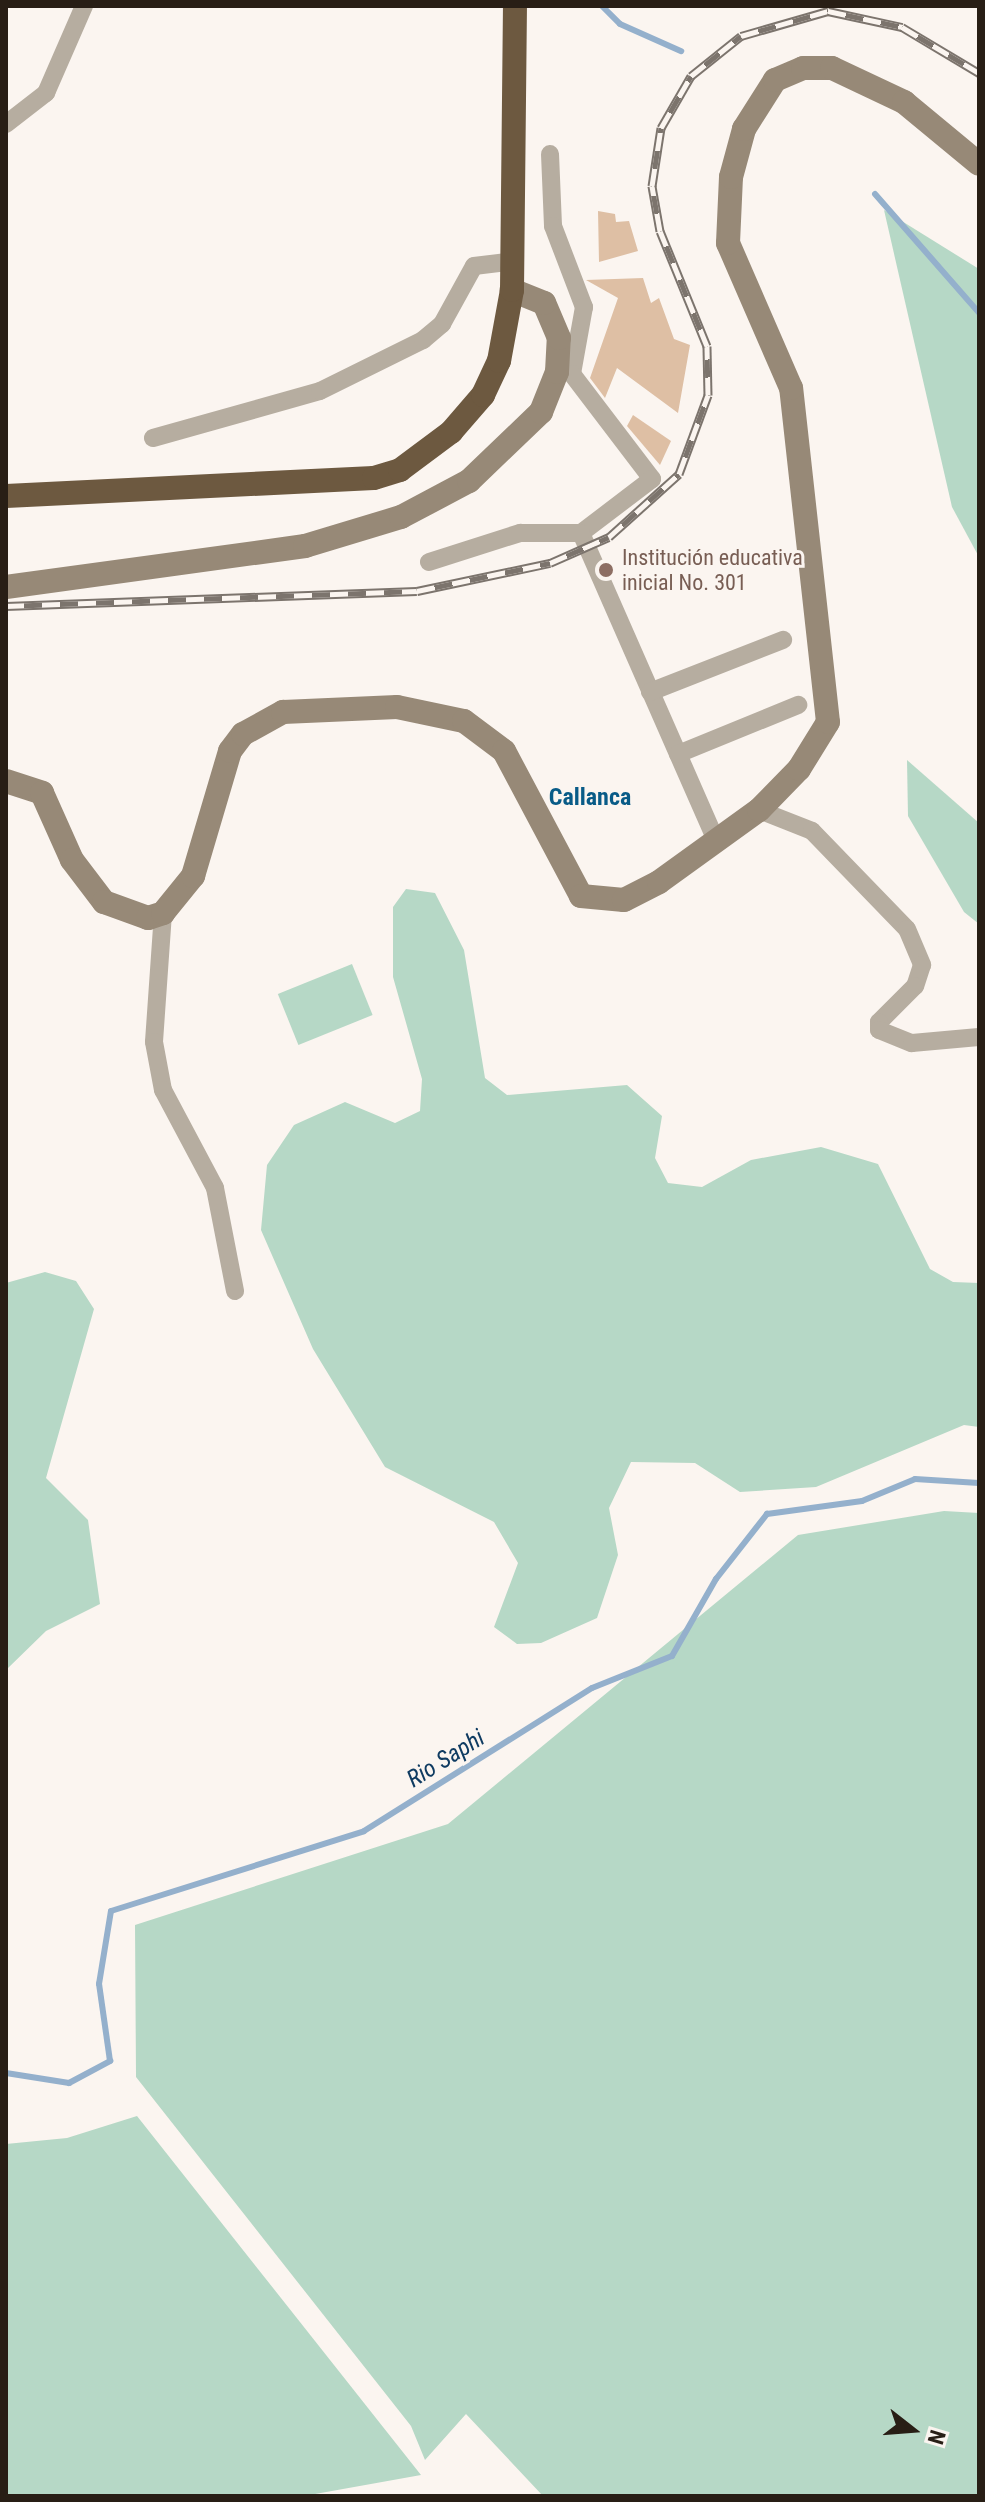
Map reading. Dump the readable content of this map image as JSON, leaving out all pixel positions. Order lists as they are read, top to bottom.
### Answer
{
  "districts": ["Callanca"],
  "water": ["Rio Saphi"],
  "places": ["Institución educativa inicial No. 301"],
  "north": "right"
}
